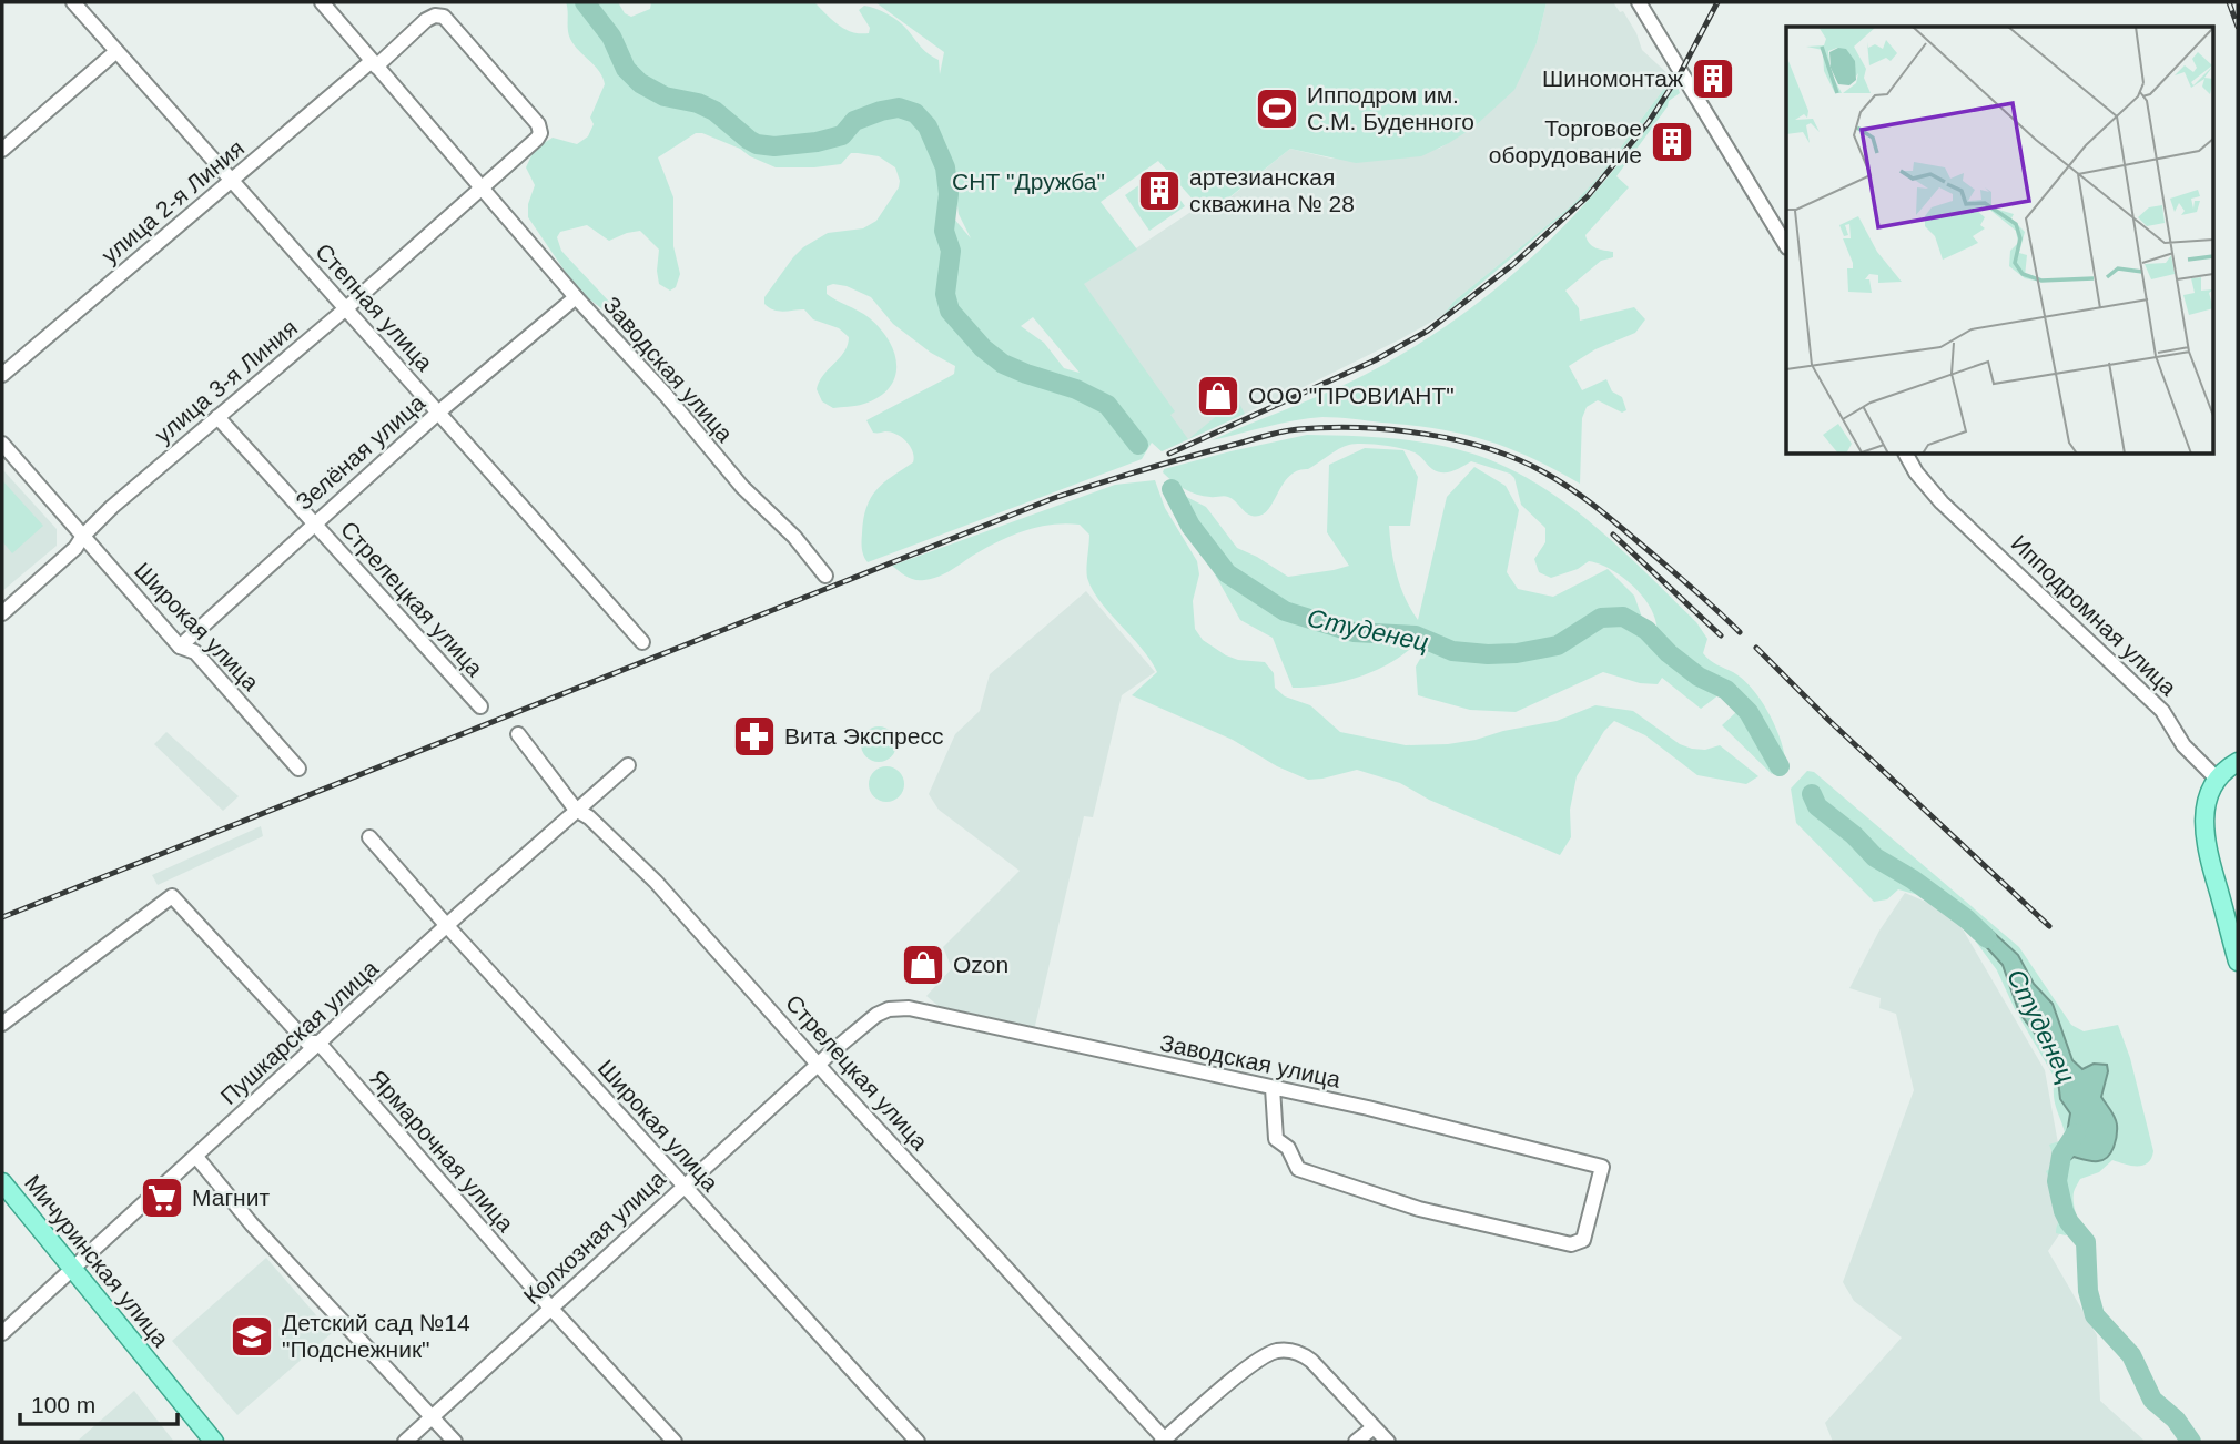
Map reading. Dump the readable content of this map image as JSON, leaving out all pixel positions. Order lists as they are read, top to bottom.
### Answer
{
  "streets": {
    "main road": ["Мичуринская улица"],
    "street": [
      "улица 2-я Линия",
      "Степная улица",
      "Заводская улица",
      "улица 3-я Линия",
      "Зелёная улица",
      "Стрелецкая улица",
      "Ипподромная улица",
      "Широкая улица",
      "Пушкарская улица",
      "Ярмарочная улица",
      "Колхозная улица"
    ]
  },
  "crossings": [
    ["улица 2-я Линия", "Степная улица"],
    ["улица 2-я Линия", "Заводская улица"],
    ["Степная улица", "улица 3-я Линия"],
    ["Степная улица", "Зелёная улица"],
    ["Заводская улица", "улица 3-я Линия"],
    ["Заводская улица", "Зелёная улица"],
    ["Заводская улица", "Колхозная улица"],
    ["улица 3-я Линия", "Стрелецкая улица"],
    ["улица 3-я Линия", "Широкая улица"],
    ["Зелёная улица", "Стрелецкая улица"],
    ["Зелёная улица", "Широкая улица"],
    ["Стрелецкая улица", "Пушкарская улица"],
    ["Стрелецкая улица", "Колхозная улица"],
    ["Широкая улица", "Пушкарская улица"],
    ["Широкая улица", "Колхозная улица"],
    ["Пушкарская улица", "Ярмарочная улица"],
    ["Пушкарская улица", "Мичуринская улица"],
    ["Ярмарочная улица", "Колхозная улица"]
  ],
  "water": ["Студенец"],
  "parks": ["СНТ \"Дружба\""],
  "places": {
    "building": ["Шиномонтаж", "Торговое оборудование", "артезианская скважина № 28"],
    "sports": ["Ипподром им. С.М. Буденного"],
    "shop": ["ООО \"ПРОВИАНТ\"", "Ozon"],
    "pharmacy": ["Вита Экспресс"],
    "supermarket": ["Магнит"],
    "school or university": ["Детский сад №14 \"Подснежник\""]
  },
  "scale_bar": "100 m"
}
